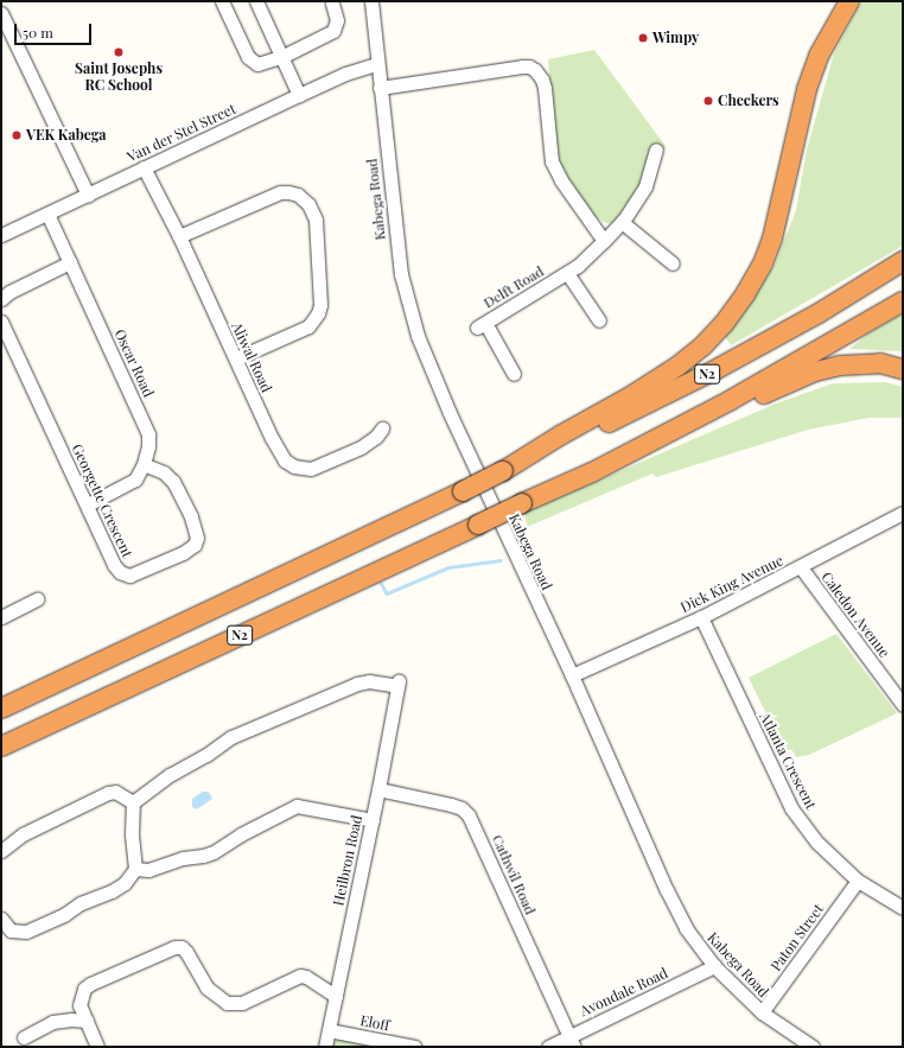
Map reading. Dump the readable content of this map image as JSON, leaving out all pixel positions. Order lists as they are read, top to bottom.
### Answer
{
  "streets": {
    "highway": ["N2"],
    "street": [
      "Van der Stel Street",
      "Kabega Road",
      "Delft Road",
      "Aliwal Road",
      "Oscar Road",
      "Georgette Crescent",
      "Dick King Avenue",
      "Caledon Avenue",
      "Atlanta Crescent",
      "Heilbron Road",
      "Cathwil Road",
      "Paton Street",
      "Avondale Road",
      "Eloff"
    ]
  },
  "crossings": [
    ["Van der Stel Street", "Kabega Road"],
    ["Van der Stel Street", "Aliwal Road"],
    ["Van der Stel Street", "Oscar Road"],
    ["Kabega Road", "Dick King Avenue"],
    ["Kabega Road", "Paton Street"],
    ["Kabega Road", "Avondale Road"],
    ["Oscar Road", "Georgette Crescent"],
    ["Dick King Avenue", "Caledon Avenue"],
    ["Dick King Avenue", "Atlanta Crescent"],
    ["Atlanta Crescent", "Paton Street"],
    ["Heilbron Road", "Cathwil Road"],
    ["Heilbron Road", "Eloff"],
    ["Cathwil Road", "Avondale Road"]
  ],
  "places": [
    "Wimpy",
    "Saint Josephs RC School",
    "Checkers",
    "VEK Kabega"
  ],
  "scale_bar": "50 m"
}
